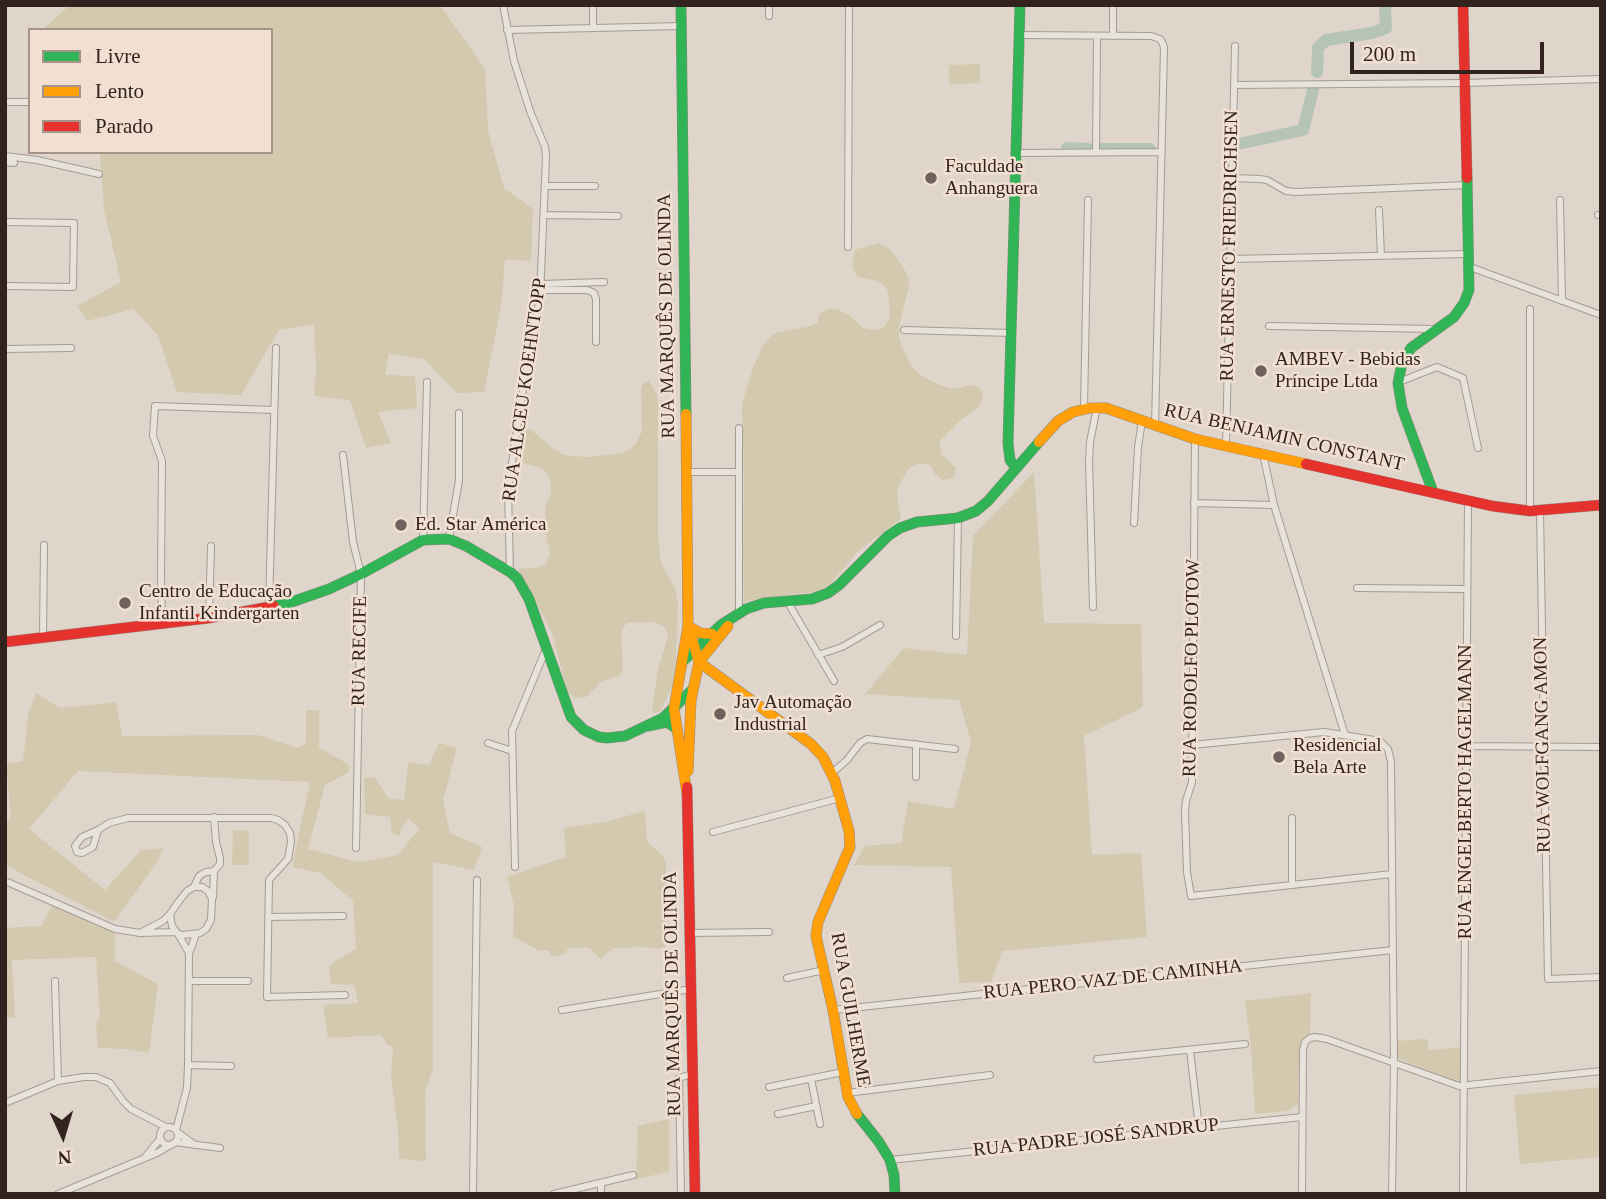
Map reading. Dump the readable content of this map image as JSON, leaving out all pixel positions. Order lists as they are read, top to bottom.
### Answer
{
  "streets": {
    "main road": ["RUA MARQUÊS DE OLINDA", "RUA BENJAMIN CONSTANT", "RUA GUILHERME"],
    "street": [
      "RUA ERNESTO FRIEDRICHSEN",
      "RUA ALCEU KOEHNTOPP",
      "RUA RECIFE",
      "RUA RODOLFO PLOTOW",
      "RUA WOLFGANG AMON",
      "RUA ENGELBERTO HAGELMANN",
      "RUA PERO VAZ DE CAMINHA",
      "RUA PADRE JOSÉ SANDRUP"
    ]
  },
  "crossings": [
    ["RUA ERNESTO FRIEDRICHSEN", "RUA BENJAMIN CONSTANT"],
    ["RUA MARQUÊS DE OLINDA", "RUA BENJAMIN CONSTANT"],
    ["RUA MARQUÊS DE OLINDA", "RUA GUILHERME"],
    ["RUA BENJAMIN CONSTANT", "RUA RODOLFO PLOTOW"],
    ["RUA BENJAMIN CONSTANT", "RUA WOLFGANG AMON"],
    ["RUA BENJAMIN CONSTANT", "RUA ENGELBERTO HAGELMANN"],
    ["RUA PERO VAZ DE CAMINHA", "RUA GUILHERME"],
    ["RUA GUILHERME", "RUA PADRE JOSÉ SANDRUP"]
  ],
  "places": [
    "Faculdade Anhanguera",
    "AMBEV - Bebidas Príncipe Ltda",
    "Ed. Star América",
    "Centro de Educação Infantil Kindergarten",
    "Jav Automação Industrial",
    "Residencial Bela Arte"
  ],
  "legend": ["Livre", "Lento", "Parado"],
  "scale_bar": "200 m",
  "north": "bottom"
}
